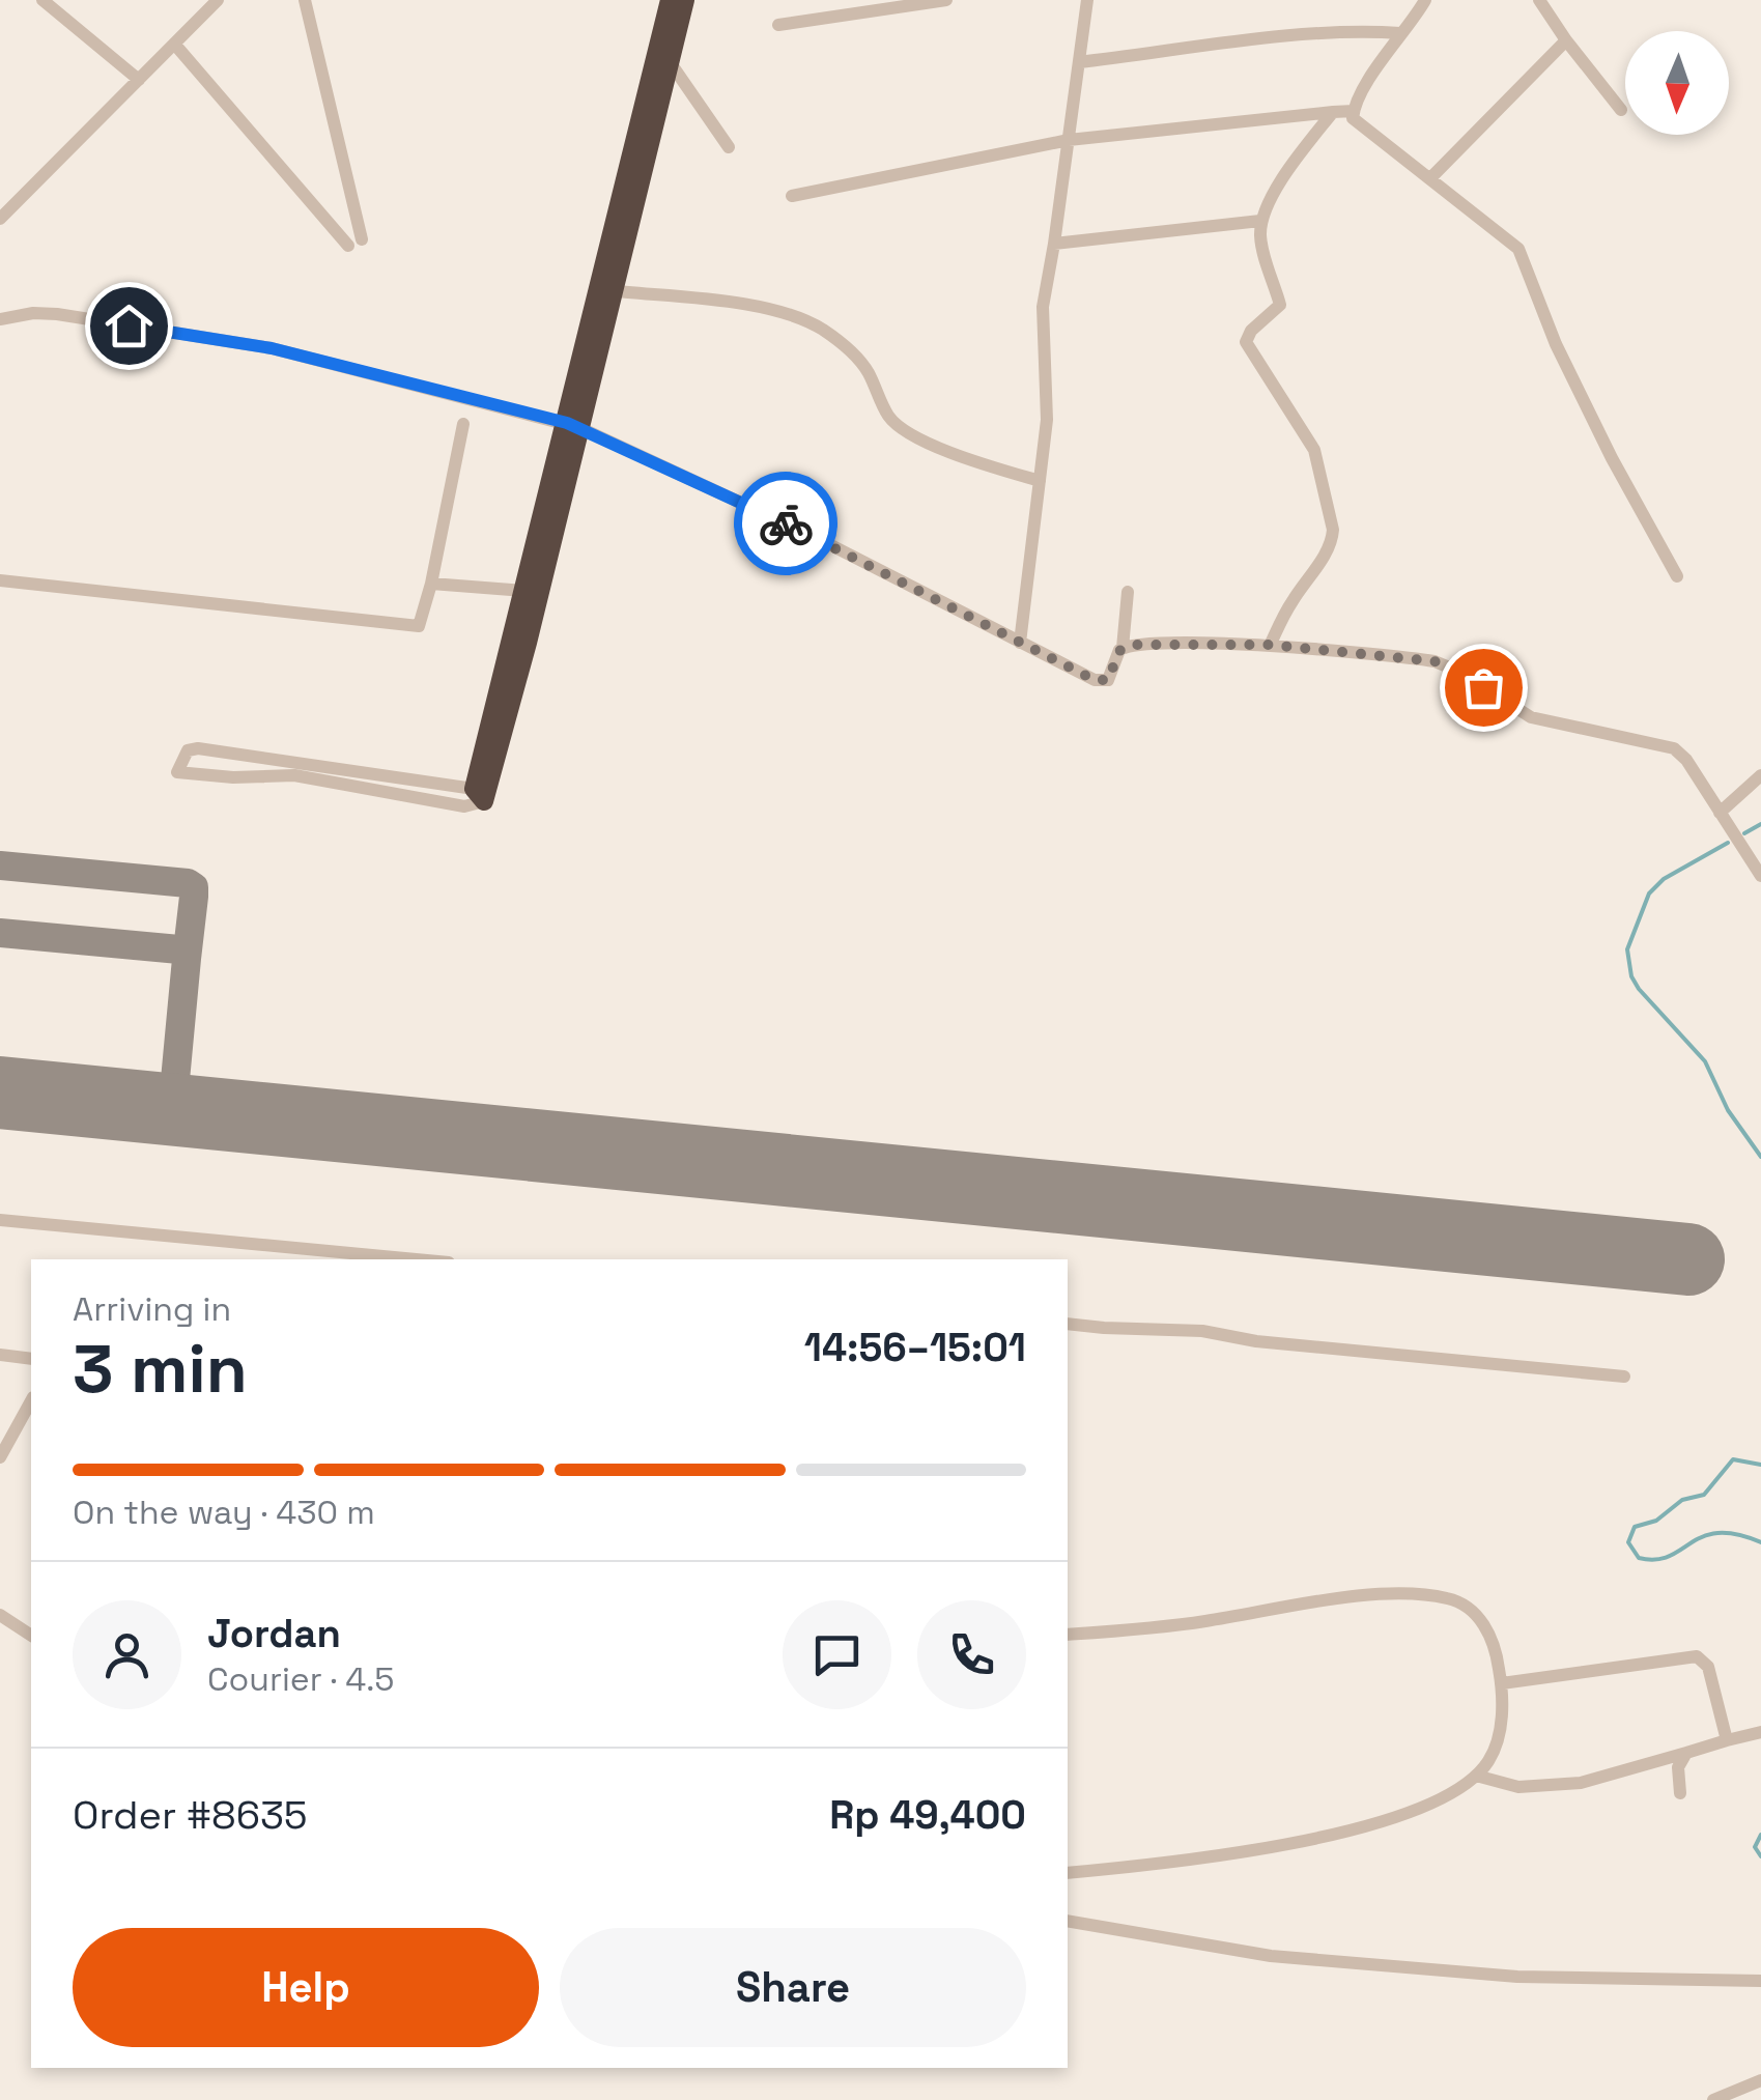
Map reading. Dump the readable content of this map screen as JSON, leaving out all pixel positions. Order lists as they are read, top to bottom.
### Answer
{
  "north": "bottom",
  "page": {
    "heading": ["3 min", "Arriving in", "14:56–15:01"],
    "panel": [
      "Jordan",
      "Courier · 4.5",
      "Order #8635",
      "Rp 49,400"
    ],
    "bar": "On the way · 430 m",
    "buttons": ["Help", "Share"]
  }
}
